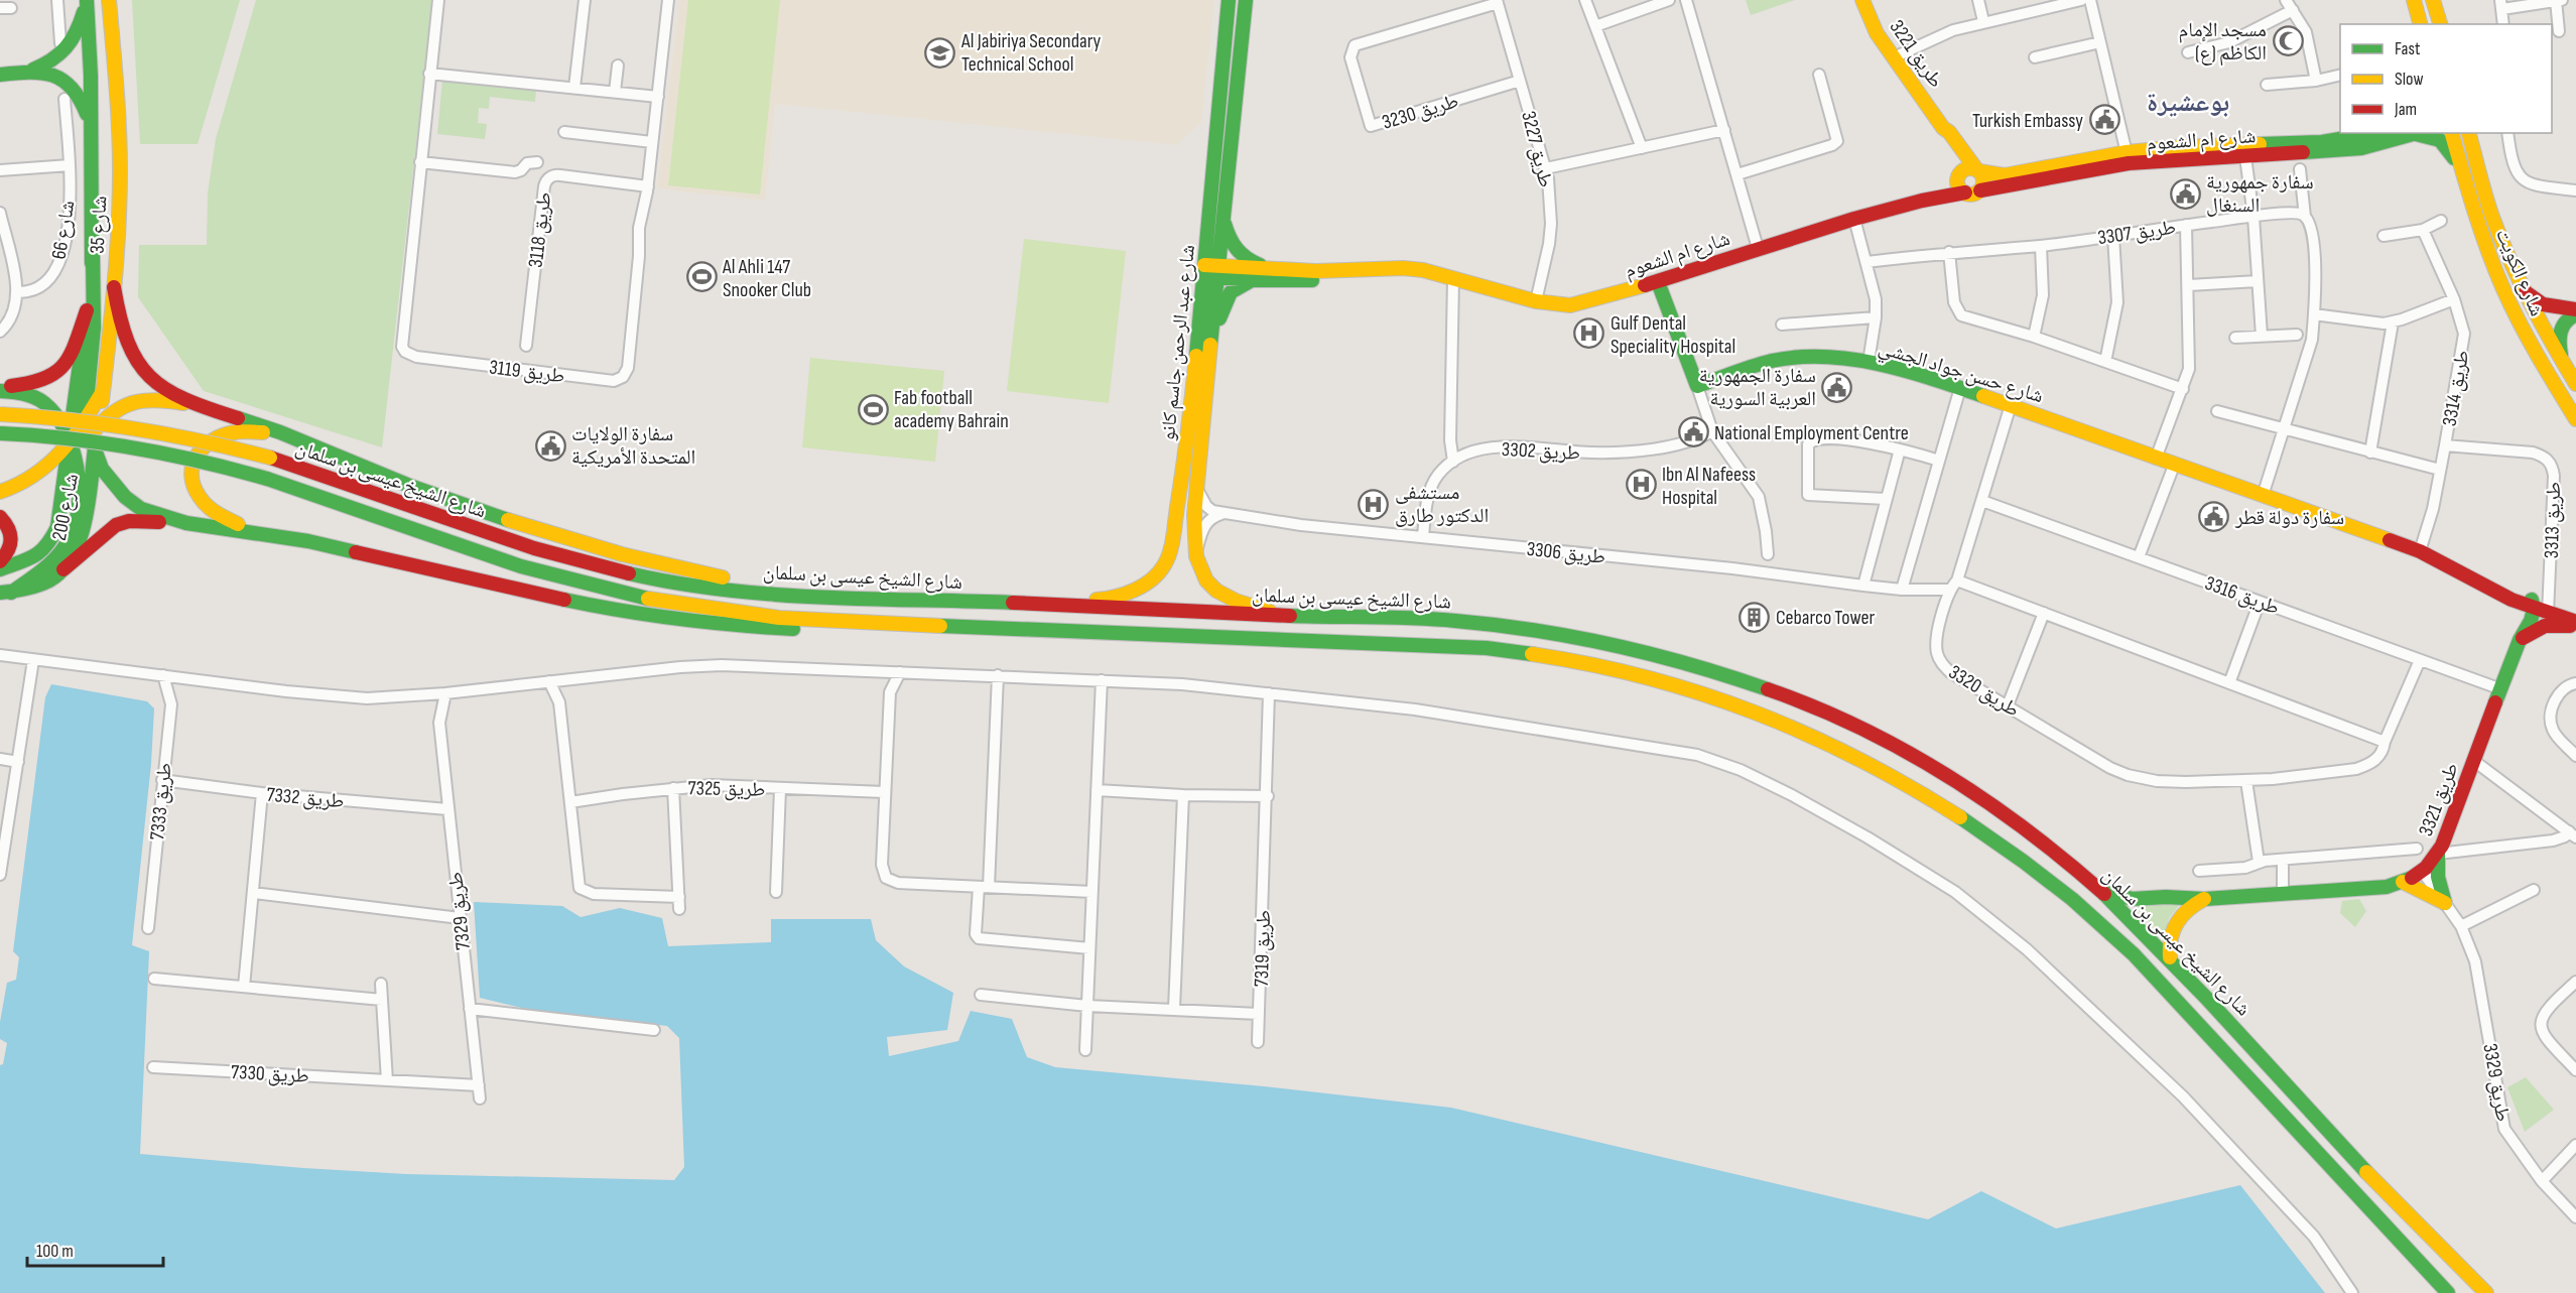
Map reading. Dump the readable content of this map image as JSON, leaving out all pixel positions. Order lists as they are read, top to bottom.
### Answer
{
  "streets": {
    "main road": [
      "طريق 3221",
      "شارع ام الشعوم",
      "شارع 35",
      "شارع الكويت",
      "شارع عبد الرحمن جاسم كانو",
      "شارع حسن جواد الجشي",
      "شارع الشيخ عيسى بن سلمان",
      "شارع 200",
      "طريق 3321"
    ],
    "street": [
      "طريق 3230",
      "طريق 3227",
      "شارع 66",
      "طريق 3118",
      "طريق 3307",
      "طريق 3119",
      "طريق 3314",
      "طريق 3302",
      "طريق 3313",
      "طريق 3306",
      "طريق 3316",
      "طريق 3320",
      "طريق 7325",
      "طريق 7332",
      "طريق 7333",
      "طريق 7329",
      "طريق 7319",
      "طريق 7330",
      "طريق 3329"
    ]
  },
  "crossings": [
    ["طريق 3221", "شارع ام الشعوم"],
    ["طريق 3230", "طريق 3227"],
    ["شارع ام الشعوم", "طريق 3227"],
    ["شارع ام الشعوم", "شارع عبد الرحمن جاسم كانو"],
    ["شارع 35", "شارع 200"],
    ["طريق 3118", "طريق 3119"],
    ["شارع عبد الرحمن جاسم كانو", "شارع الشيخ عيسى بن سلمان"],
    ["شارع حسن جواد الجشي", "طريق 3314"],
    ["شارع حسن جواد الجشي", "طريق 3313"],
    ["شارع حسن جواد الجشي", "طريق 3320"],
    ["شارع حسن جواد الجشي", "طريق 3321"],
    ["طريق 3314", "طريق 3313"],
    ["طريق 3302", "طريق 3306"],
    ["شارع الشيخ عيسى بن سلمان", "طريق 3321"],
    ["طريق 3313", "طريق 3321"],
    ["طريق 3306", "طريق 3320"],
    ["طريق 3316", "طريق 3320"],
    ["طريق 3316", "طريق 3321"],
    ["طريق 7332", "طريق 7333"],
    ["طريق 7332", "طريق 7329"],
    ["طريق 3321", "طريق 3329"],
    ["طريق 7329", "طريق 7330"]
  ],
  "districts": ["بوعشيرة"],
  "places": {
    "mosque": ["مسجد الإمام الكاظم (ع)"],
    "school or university": ["Al Jabiriya Secondary Technical School"],
    "public building": [
      "Turkish Embassy",
      "سفارة جمهورية السنغال",
      "سفارة الجمهورية العربية السورية",
      "National Employment Centre",
      "سفارة الولايات المتحدة الأمريكية",
      "سفارة دولة قطر"
    ],
    "sports": ["Al Ahli 147 Snooker Club", "Fab football academy Bahrain"],
    "hospital": ["Gulf Dental Speciality Hospital", "Ibn Al Nafeess Hospital", "مستشفى الدكتور طارق"],
    "building": ["Cebarco Tower"]
  },
  "legend": ["Fast", "Slow", "Jam"],
  "scale_bar": "100 m"
}
